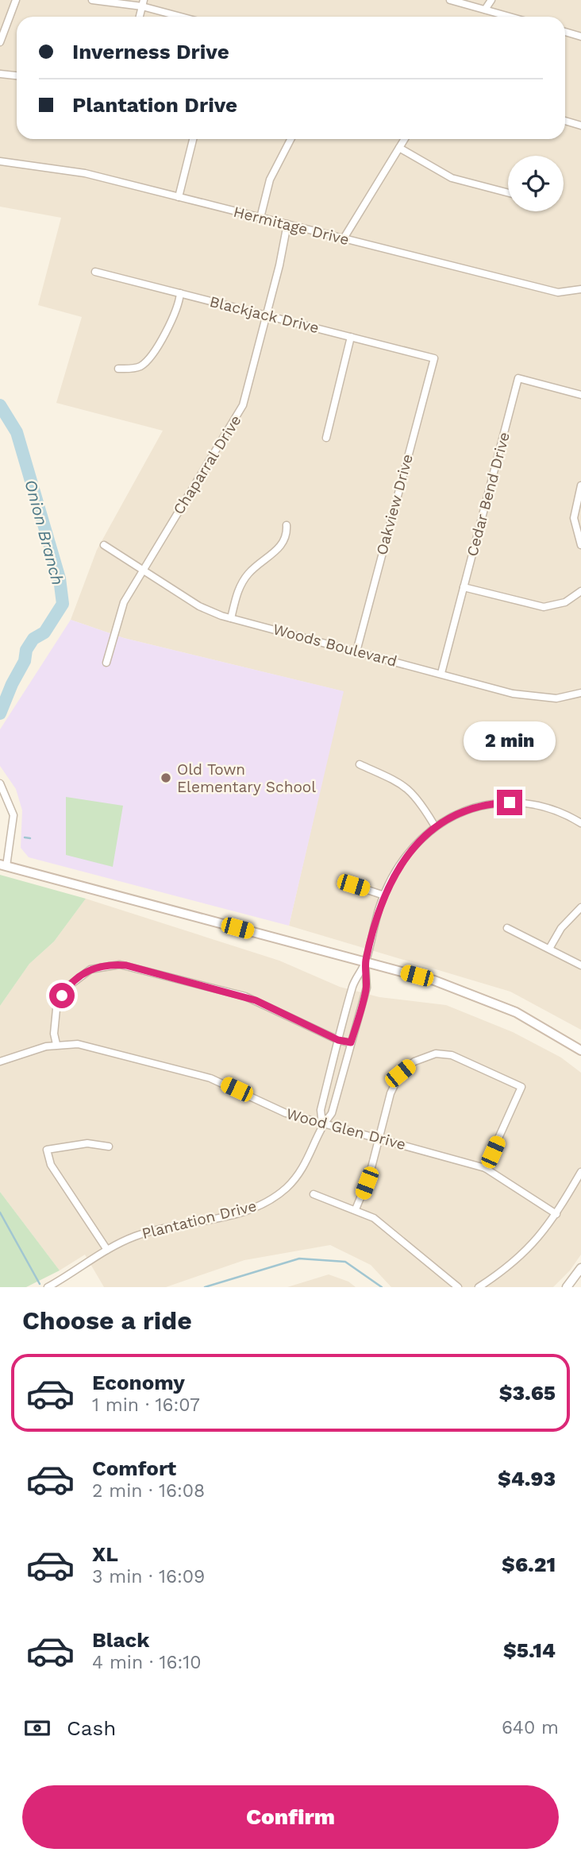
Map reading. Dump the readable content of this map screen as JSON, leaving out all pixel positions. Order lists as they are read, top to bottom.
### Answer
{
  "streets": {
    "street": [
      "Hermitage Drive",
      "Blackjack Drive",
      "Chaparral Drive",
      "Cedar Bend Drive",
      "Oakview Drive",
      "Woods Boulevard",
      "Wood Glen Drive",
      "Plantation Drive"
    ]
  },
  "crossings": [
    ["Hermitage Drive", "Chaparral Drive"],
    ["Blackjack Drive", "Chaparral Drive"],
    ["Blackjack Drive", "Oakview Drive"],
    ["Chaparral Drive", "Woods Boulevard"],
    ["Cedar Bend Drive", "Woods Boulevard"],
    ["Oakview Drive", "Woods Boulevard"],
    ["Wood Glen Drive", "Plantation Drive"]
  ],
  "water": ["Onion Branch"],
  "places": ["Old Town Elementary School"],
  "page": {
    "banner": ["Inverness Drive", "Plantation Drive"],
    "bubble": "2 min",
    "heading": "Choose a ride",
    "list": [
      {
        "name": "Economy",
        "note": "1 min · 16:07",
        "value": "$3.65"
      },
      {
        "name": "Comfort",
        "note": "2 min · 16:08",
        "value": "$4.93"
      },
      {
        "name": "XL",
        "note": "3 min · 16:09",
        "value": "$6.21"
      },
      {
        "name": "Black",
        "note": "4 min · 16:10",
        "value": "$5.14"
      }
    ],
    "pay": ["Cash", "640 m"],
    "buttons": "Confirm"
  }
}
